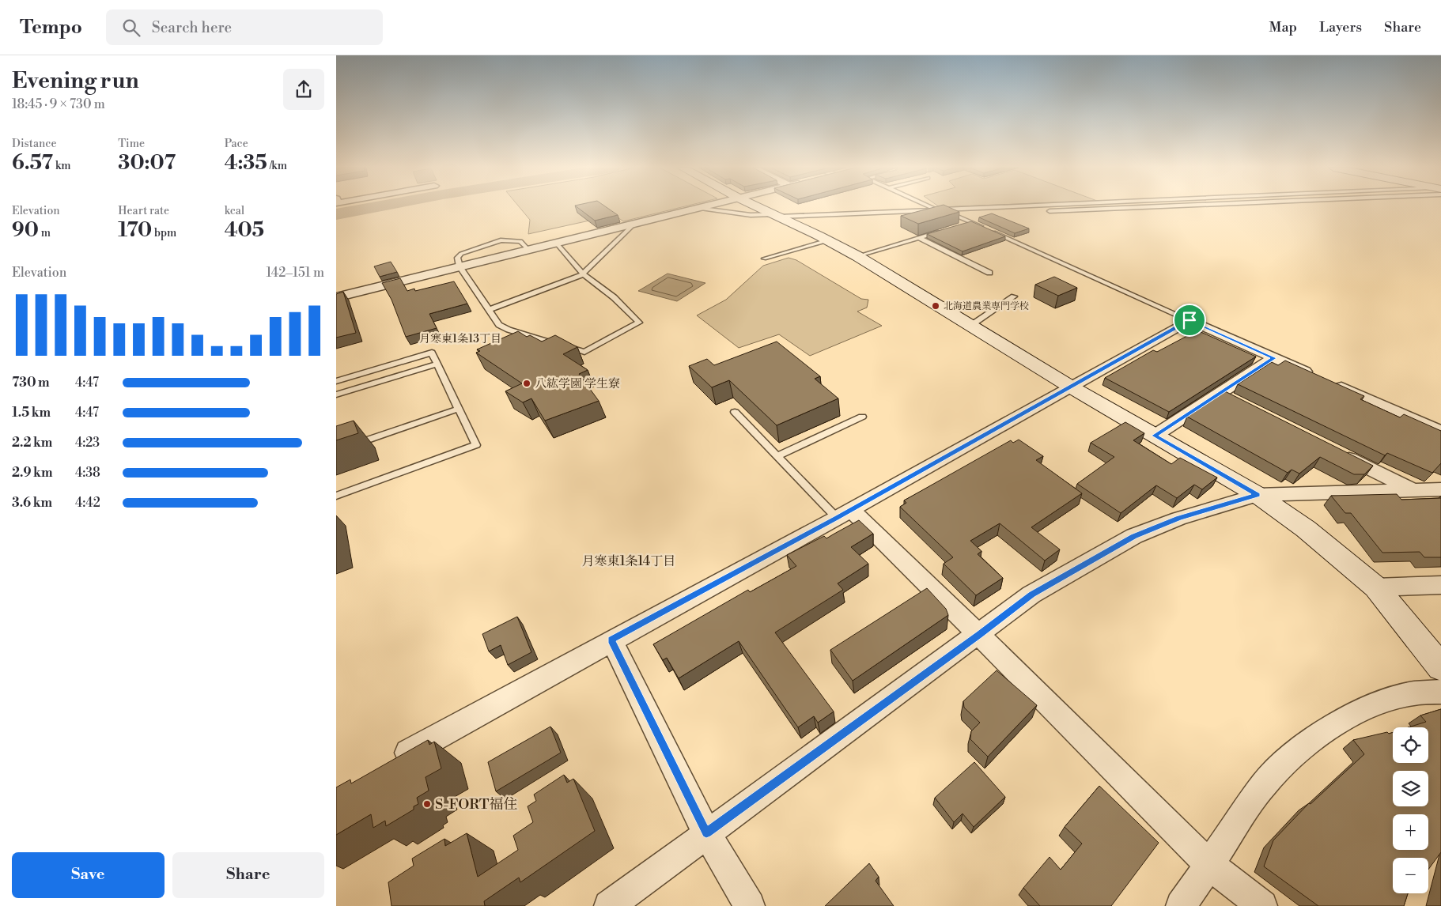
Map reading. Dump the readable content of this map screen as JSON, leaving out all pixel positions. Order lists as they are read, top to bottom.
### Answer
{
  "districts": ["月寒東1条13丁目", "月寒東1条14丁目"],
  "places": ["北海道農業専門学校", "八紘学園 学生寮", "S-FORT福住"],
  "page": {
    "header": "Tempo",
    "search": "Search here",
    "nav": ["Map", "Layers", "Share"],
    "heading": ["Evening run", "18:45 · 9 × 730 m"],
    "stats": [
      ["Distance", "6.57 km"],
      ["Time", "30:07"],
      ["Pace", "4:35 /km"],
      ["Elevation", "90 m"],
      ["Heart rate", "170 bpm"],
      ["kcal", "405"]
    ],
    "chart": ["Elevation", "142–151 m"],
    "list": [
      {
        "name": "730 m",
        "note": "4:47"
      },
      {
        "name": "1.5 km",
        "note": "4:47"
      },
      {
        "name": "2.2 km",
        "note": "4:23"
      },
      {
        "name": "2.9 km",
        "note": "4:38"
      },
      {
        "name": "3.6 km",
        "note": "4:42"
      }
    ],
    "map_buttons": ["+", "−"],
    "buttons": ["Save", "Share"]
  }
}
